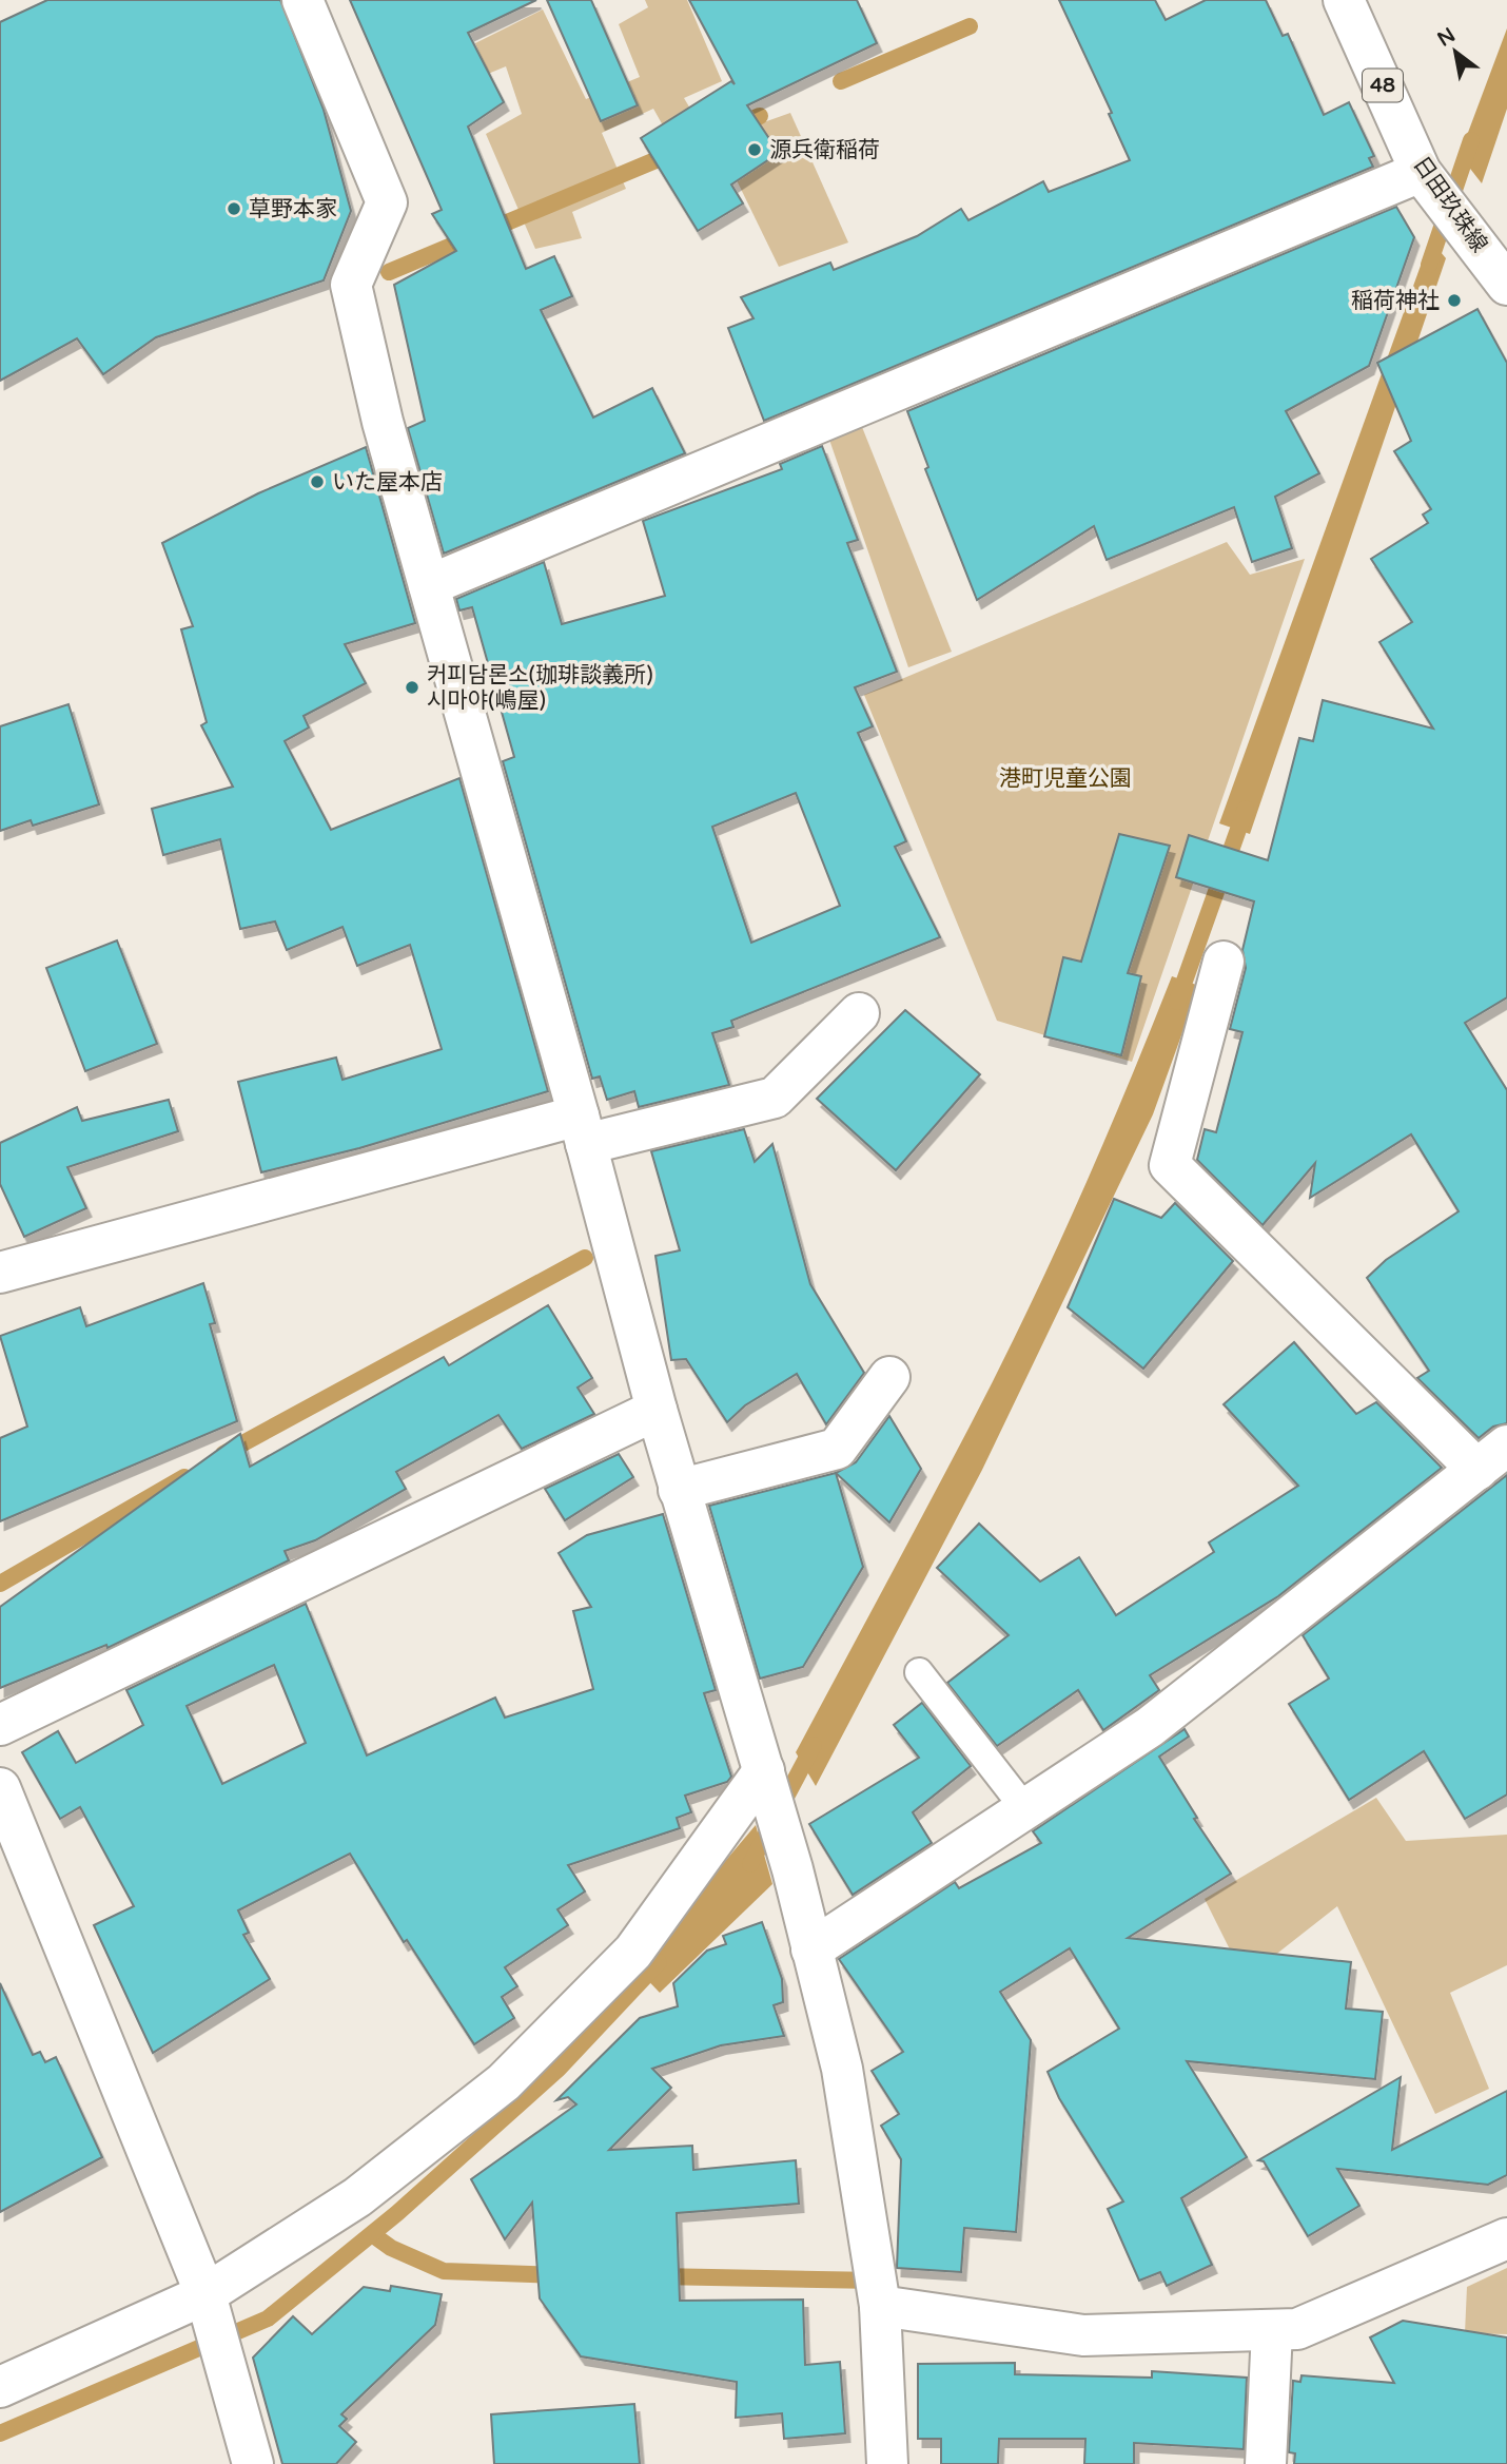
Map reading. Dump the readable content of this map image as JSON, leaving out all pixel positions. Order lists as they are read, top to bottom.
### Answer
{
  "streets": {
    "street": ["48", "日田玖珠線"]
  },
  "parks": ["港町児童公園"],
  "places": [
    "源兵衛稲荷",
    "草野本家",
    "稲荷神社",
    "いた屋本店",
    "커피담론소(珈琲談義所) 시마야(嶋屋)"
  ],
  "north": "top left"
}
